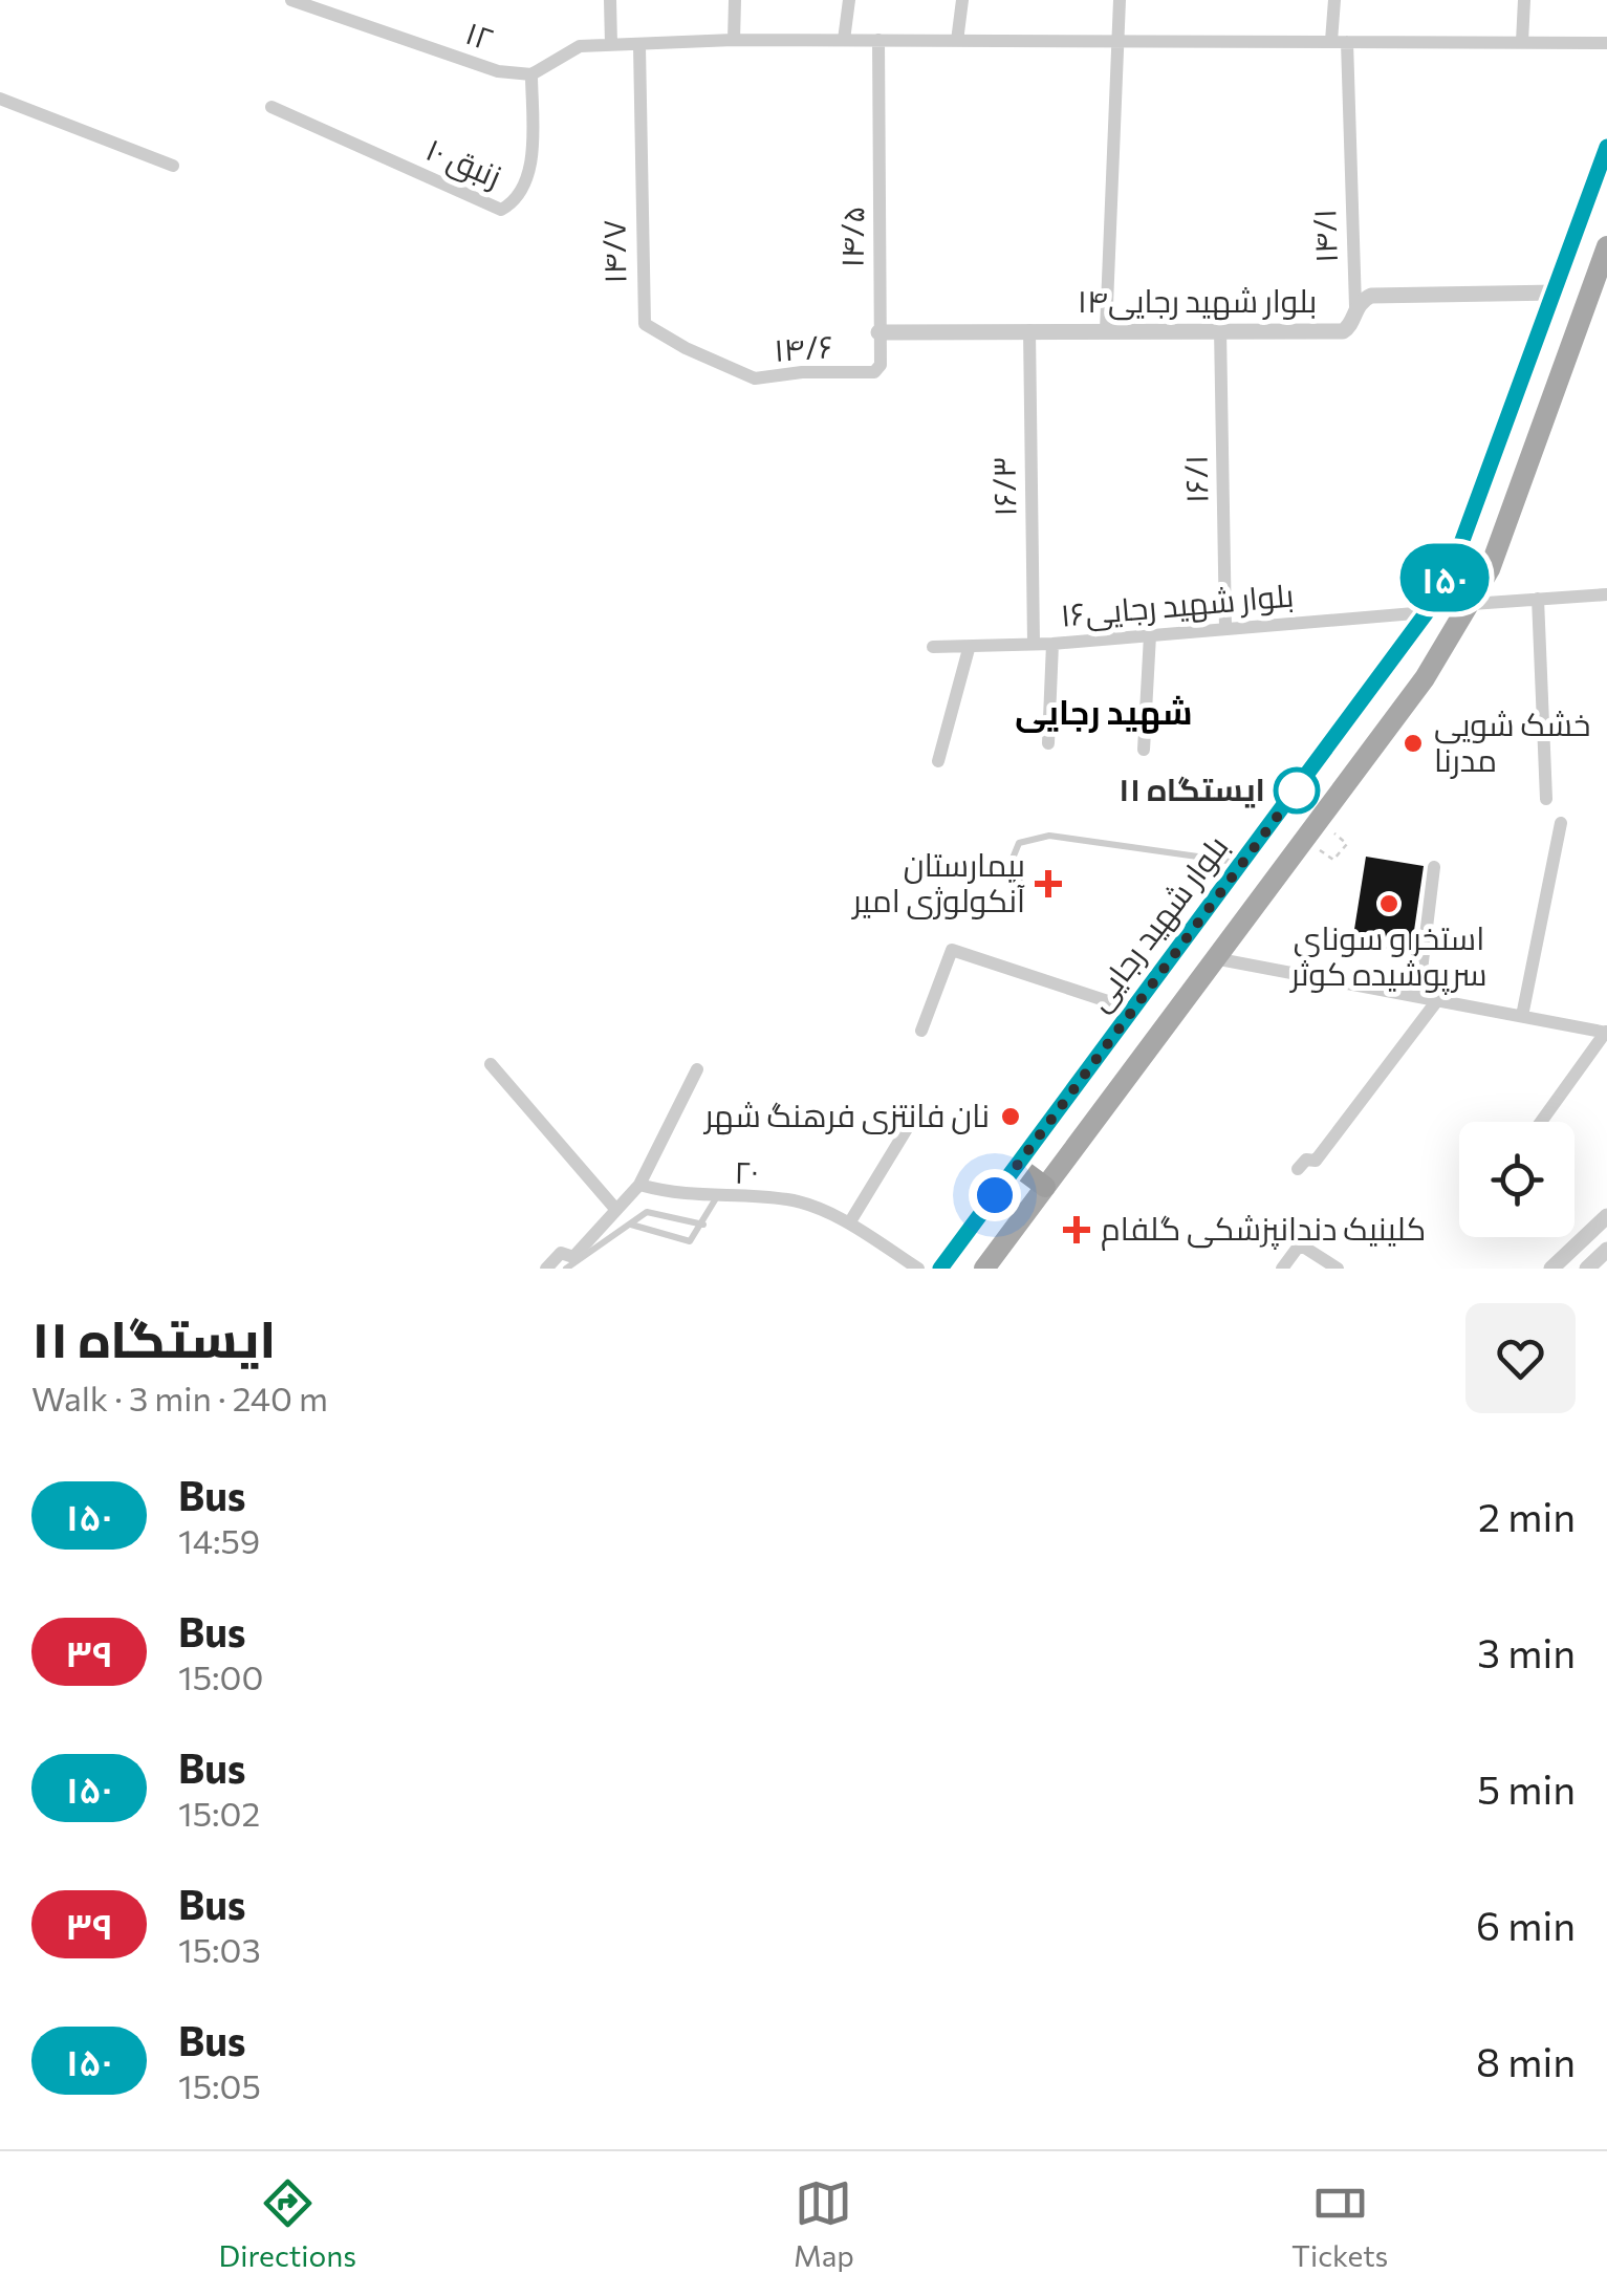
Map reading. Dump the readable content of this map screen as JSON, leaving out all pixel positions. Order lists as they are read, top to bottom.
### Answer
{
  "streets": {
    "main road": ["بلوار شهید رجایی"],
    "street": [
      "۱۲",
      "زنبق ۱۰",
      "۱۴/۱",
      "۱۴/۵",
      "۱۴/۷",
      "بلوار شهید رجایی۱۴",
      "۱۴/۶",
      "۱۶/۱",
      "۱۶/۳",
      "بلوار شهید رجایی۱۶",
      "۲۰"
    ]
  },
  "crossings": [
    ["۱۲", "زنبق ۱۰"],
    ["۱۴/۱", "بلوار شهید رجایی۱۴"],
    ["۱۴/۵", "بلوار شهید رجایی۱۴"],
    ["۱۴/۵", "۱۴/۶"],
    ["۱۴/۷", "۱۴/۶"],
    ["بلوار شهید رجایی۱۴", "۱۴/۶"],
    ["بلوار شهید رجایی۱۴", "۱۶/۱"],
    ["بلوار شهید رجایی۱۴", "۱۶/۳"],
    ["بلوار شهید رجایی۱۴", "بلوار شهید رجایی"],
    ["۱۶/۱", "بلوار شهید رجایی۱۶"],
    ["۱۶/۳", "بلوار شهید رجایی۱۶"],
    ["بلوار شهید رجایی۱۶", "بلوار شهید رجایی"]
  ],
  "districts": ["شهید رجایی"],
  "places": {
    "other": [
      "خشک شویی مدرنا",
      "ایستگاه ۱۱",
      "استخر و سونای سرپوشیده کوثر",
      "نان فانتزی فرهنگ شهر"
    ],
    "health": ["بیمارستان آنکولوژی امیر", "کلینیک دندانپزشکی گلفام"]
  },
  "lines": ["bus line ۱۵۰"],
  "page": {
    "on_map": "۱۵۰",
    "heading": ["ایستگاه ۱۱", "Walk · 3 min · 240 m"],
    "list": [
      {
        "mark": "۱۵۰",
        "name": "Bus",
        "note": "14:59",
        "value": "2 min"
      },
      {
        "mark": "۳۹",
        "name": "Bus",
        "note": "15:00",
        "value": "3 min"
      },
      {
        "mark": "۱۵۰",
        "name": "Bus",
        "note": "15:02",
        "value": "5 min"
      },
      {
        "mark": "۳۹",
        "name": "Bus",
        "note": "15:03",
        "value": "6 min"
      },
      {
        "mark": "۱۵۰",
        "name": "Bus",
        "note": "15:05",
        "value": "8 min"
      }
    ],
    "tabs": ["Directions", "Map", "Tickets"]
  }
}
